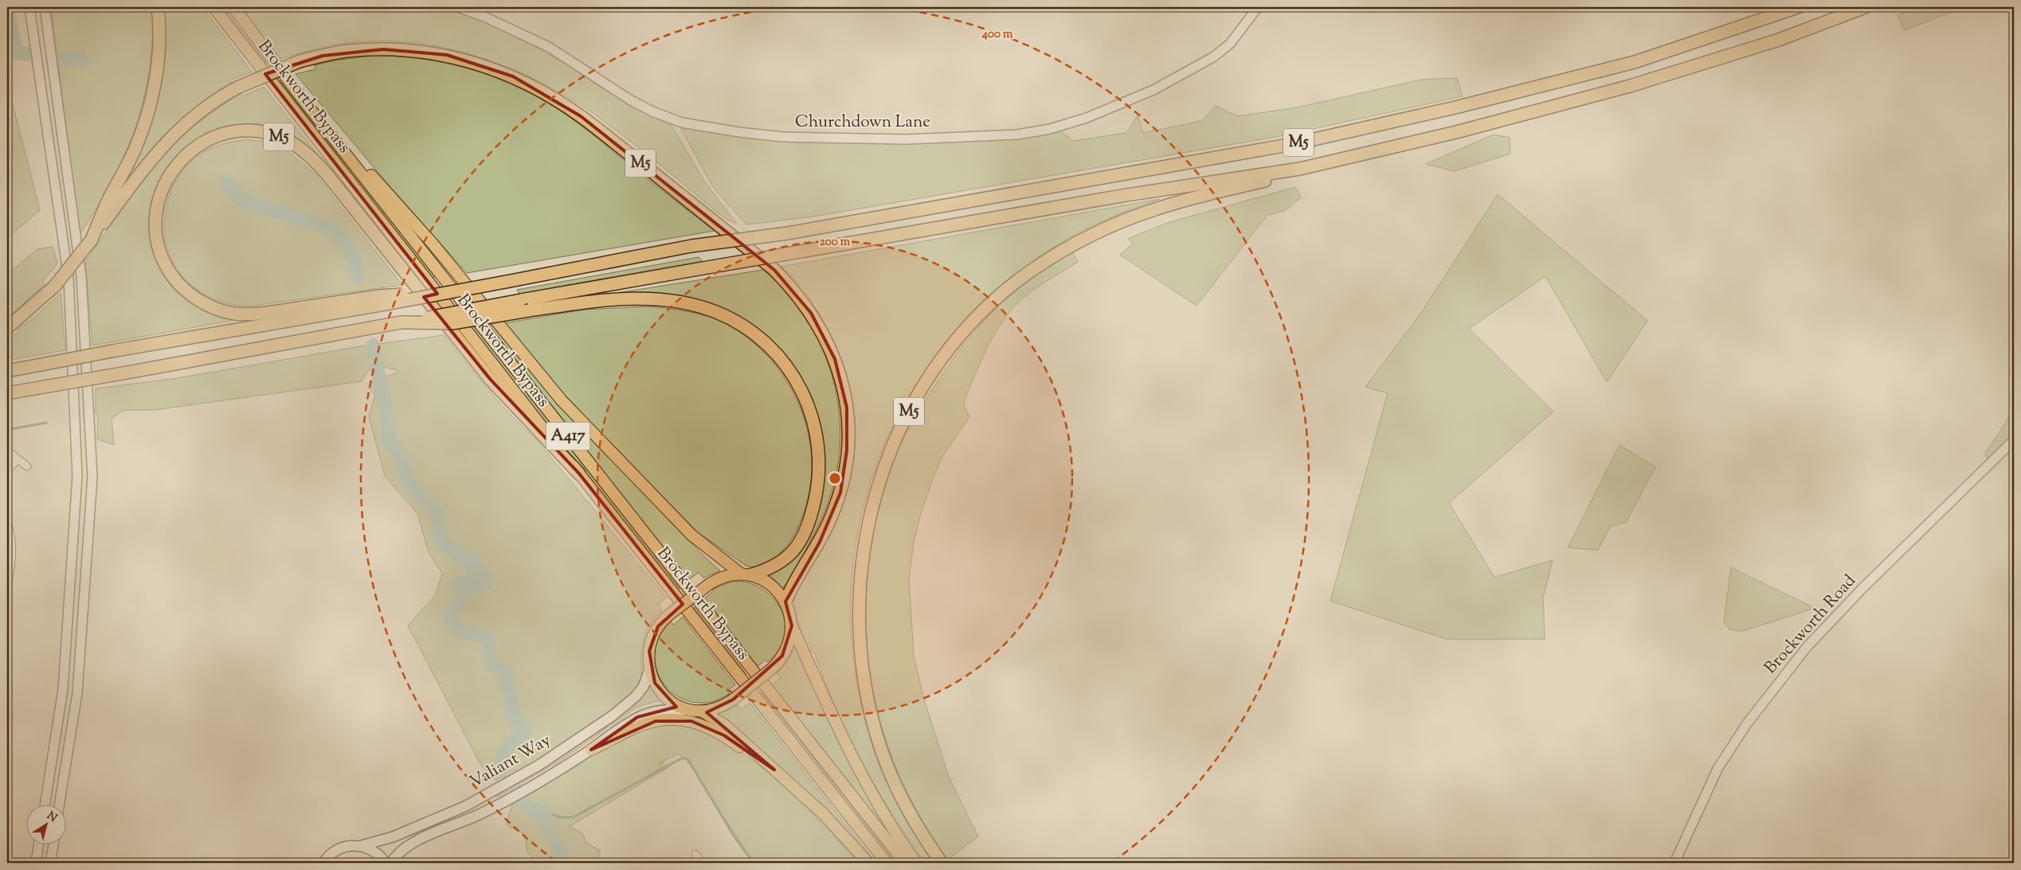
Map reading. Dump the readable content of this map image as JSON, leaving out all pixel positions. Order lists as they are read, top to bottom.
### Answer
{
  "streets": {
    "highway": ["Brockworth Bypass", "M5", "A417"],
    "main road": ["Valiant Way"],
    "street": ["Churchdown Lane", "Brockworth Road"]
  },
  "crossings": [
    ["Brockworth Bypass", "M5"],
    ["M5", "Valiant Way"]
  ],
  "north": "top right",
  "rings": ["400 m", "200 m"]
}
